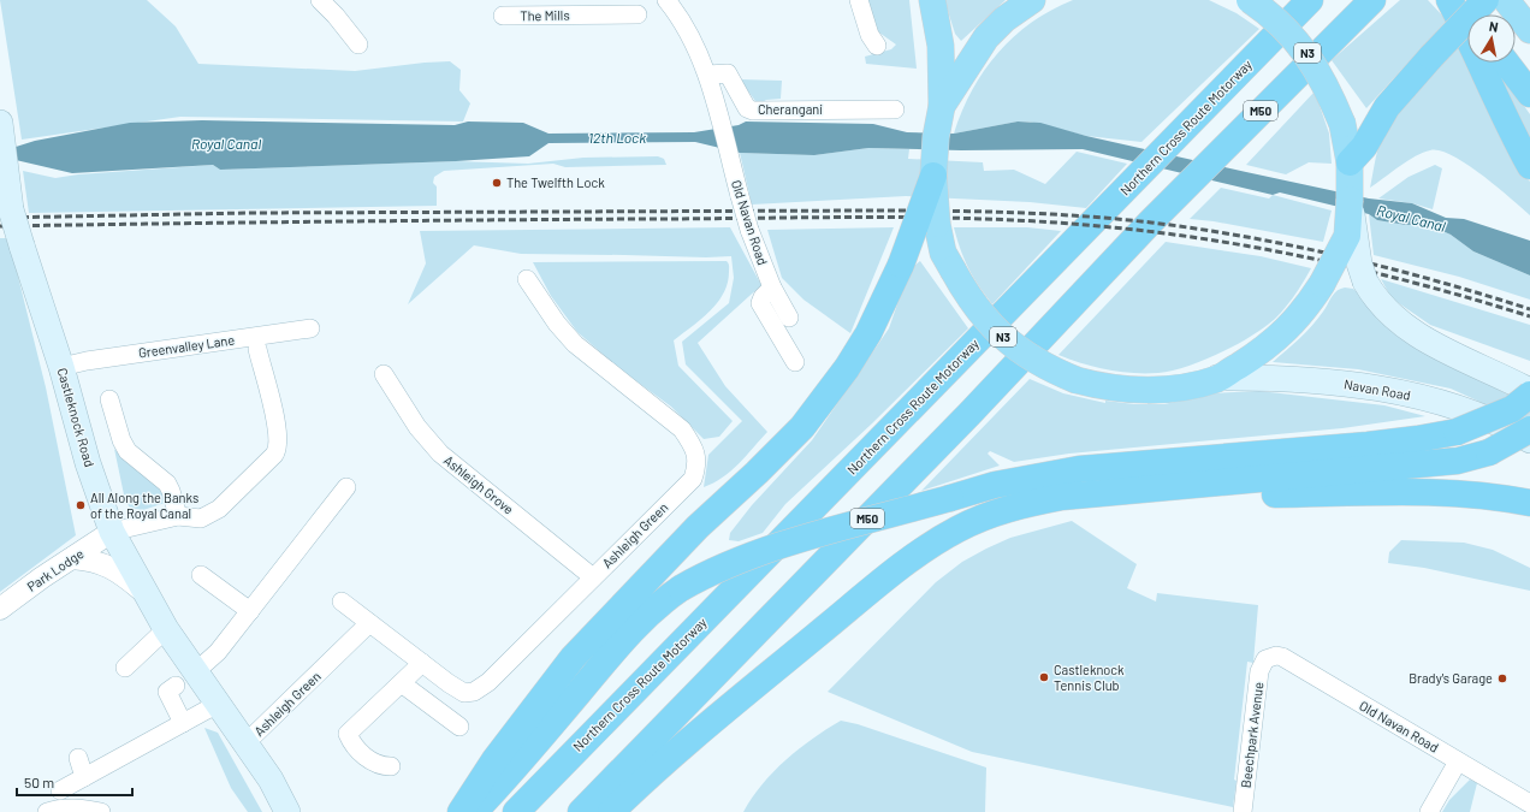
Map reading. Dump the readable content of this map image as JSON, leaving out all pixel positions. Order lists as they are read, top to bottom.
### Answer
{
  "streets": {
    "highway": ["N3", "M50", "Northern Cross Route Motorway"],
    "main road": ["Navan Road", "Castleknock Road"],
    "street": [
      "The Mills",
      "Cherangani",
      "Old Navan Road",
      "Greenvalley Lane",
      "Ashleigh Grove",
      "Ashleigh Green",
      "Park Lodge",
      "Beechpark Avenue"
    ]
  },
  "crossings": [
    ["N3", "Navan Road"],
    ["Cherangani", "Old Navan Road"],
    ["Old Navan Road", "Beechpark Avenue"],
    ["Greenvalley Lane", "Castleknock Road"],
    ["Castleknock Road", "Ashleigh Green"],
    ["Castleknock Road", "Park Lodge"],
    ["Ashleigh Grove", "Ashleigh Green"]
  ],
  "water": ["12th Lock", "Royal Canal"],
  "places": [
    "The Twelfth Lock",
    "All Along the Banks of the Royal Canal",
    "Castleknock Tennis Club",
    "Brady's Garage"
  ],
  "scale_bar": "50 m",
  "north": "top"
}
